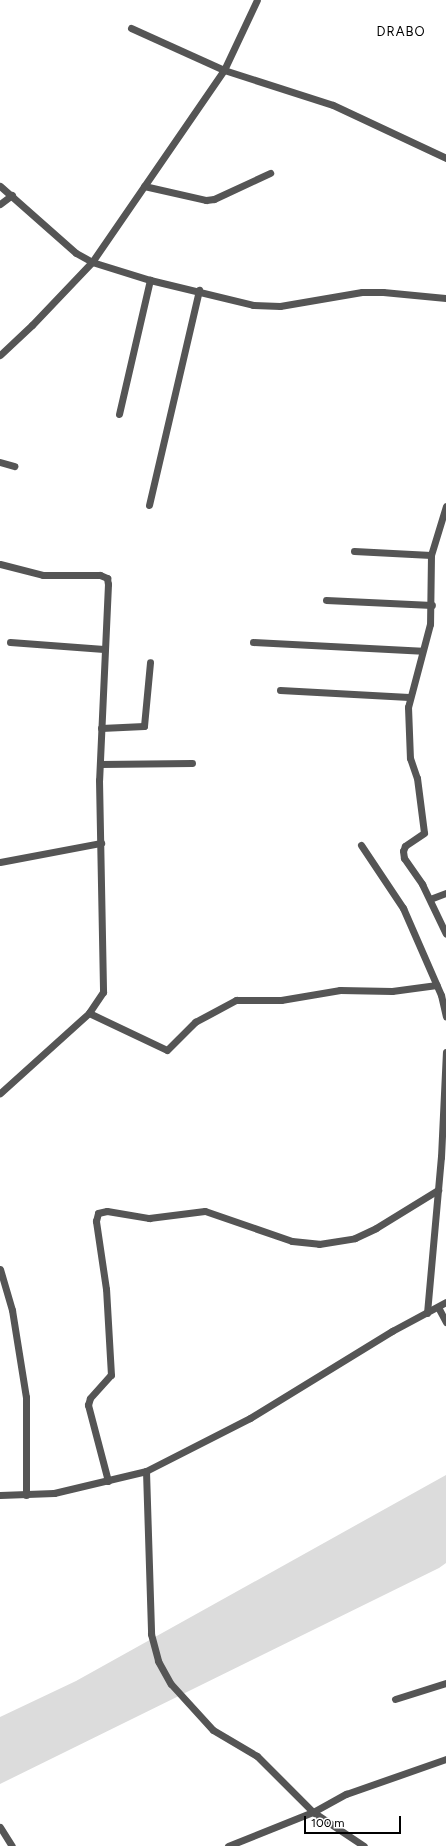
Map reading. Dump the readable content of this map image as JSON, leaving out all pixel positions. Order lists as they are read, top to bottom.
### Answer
{
  "districts": ["DRABO"],
  "scale_bar": "100 m"
}
